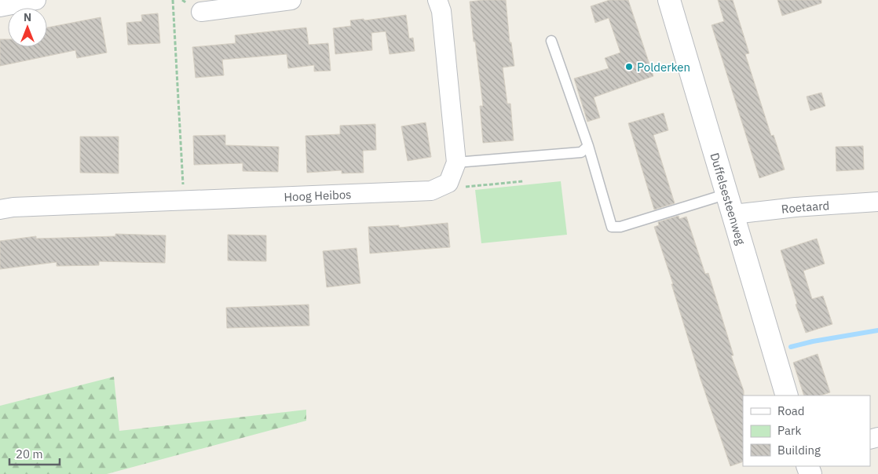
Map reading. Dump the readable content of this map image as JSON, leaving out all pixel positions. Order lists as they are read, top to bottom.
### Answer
{
  "streets": {
    "street": ["Hoog Heibos", "Duffelsesteenweg", "Roetaard"]
  },
  "crossings": [
    ["Duffelsesteenweg", "Roetaard"]
  ],
  "places": ["Polderken"],
  "legend": ["Road", "Park", "Building"],
  "scale_bar": "20 m",
  "north": "top"
}
